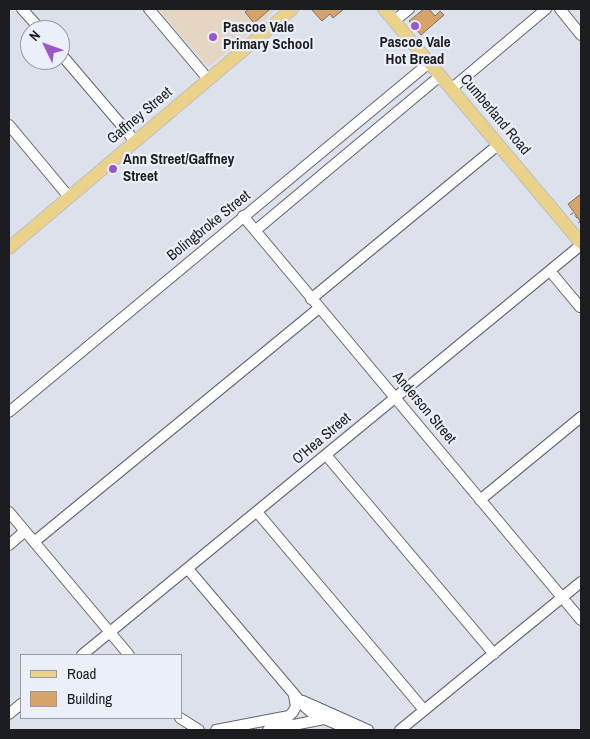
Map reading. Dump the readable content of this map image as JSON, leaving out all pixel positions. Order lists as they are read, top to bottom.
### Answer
{
  "streets": {
    "main road": ["Cumberland Road", "Gaffney Street"],
    "street": ["Bolingbroke Street", "Anderson Street", "O'Hea Street"]
  },
  "crossings": [
    ["Cumberland Road", "Bolingbroke Street"],
    ["Cumberland Road", "O'Hea Street"],
    ["Bolingbroke Street", "Anderson Street"],
    ["Anderson Street", "O'Hea Street"]
  ],
  "places": ["Pascoe Vale Hot Bread", "Pascoe Vale Primary School", "Ann Street/Gaffney Street"],
  "legend": ["Road", "Building"],
  "north": "top left"
}
